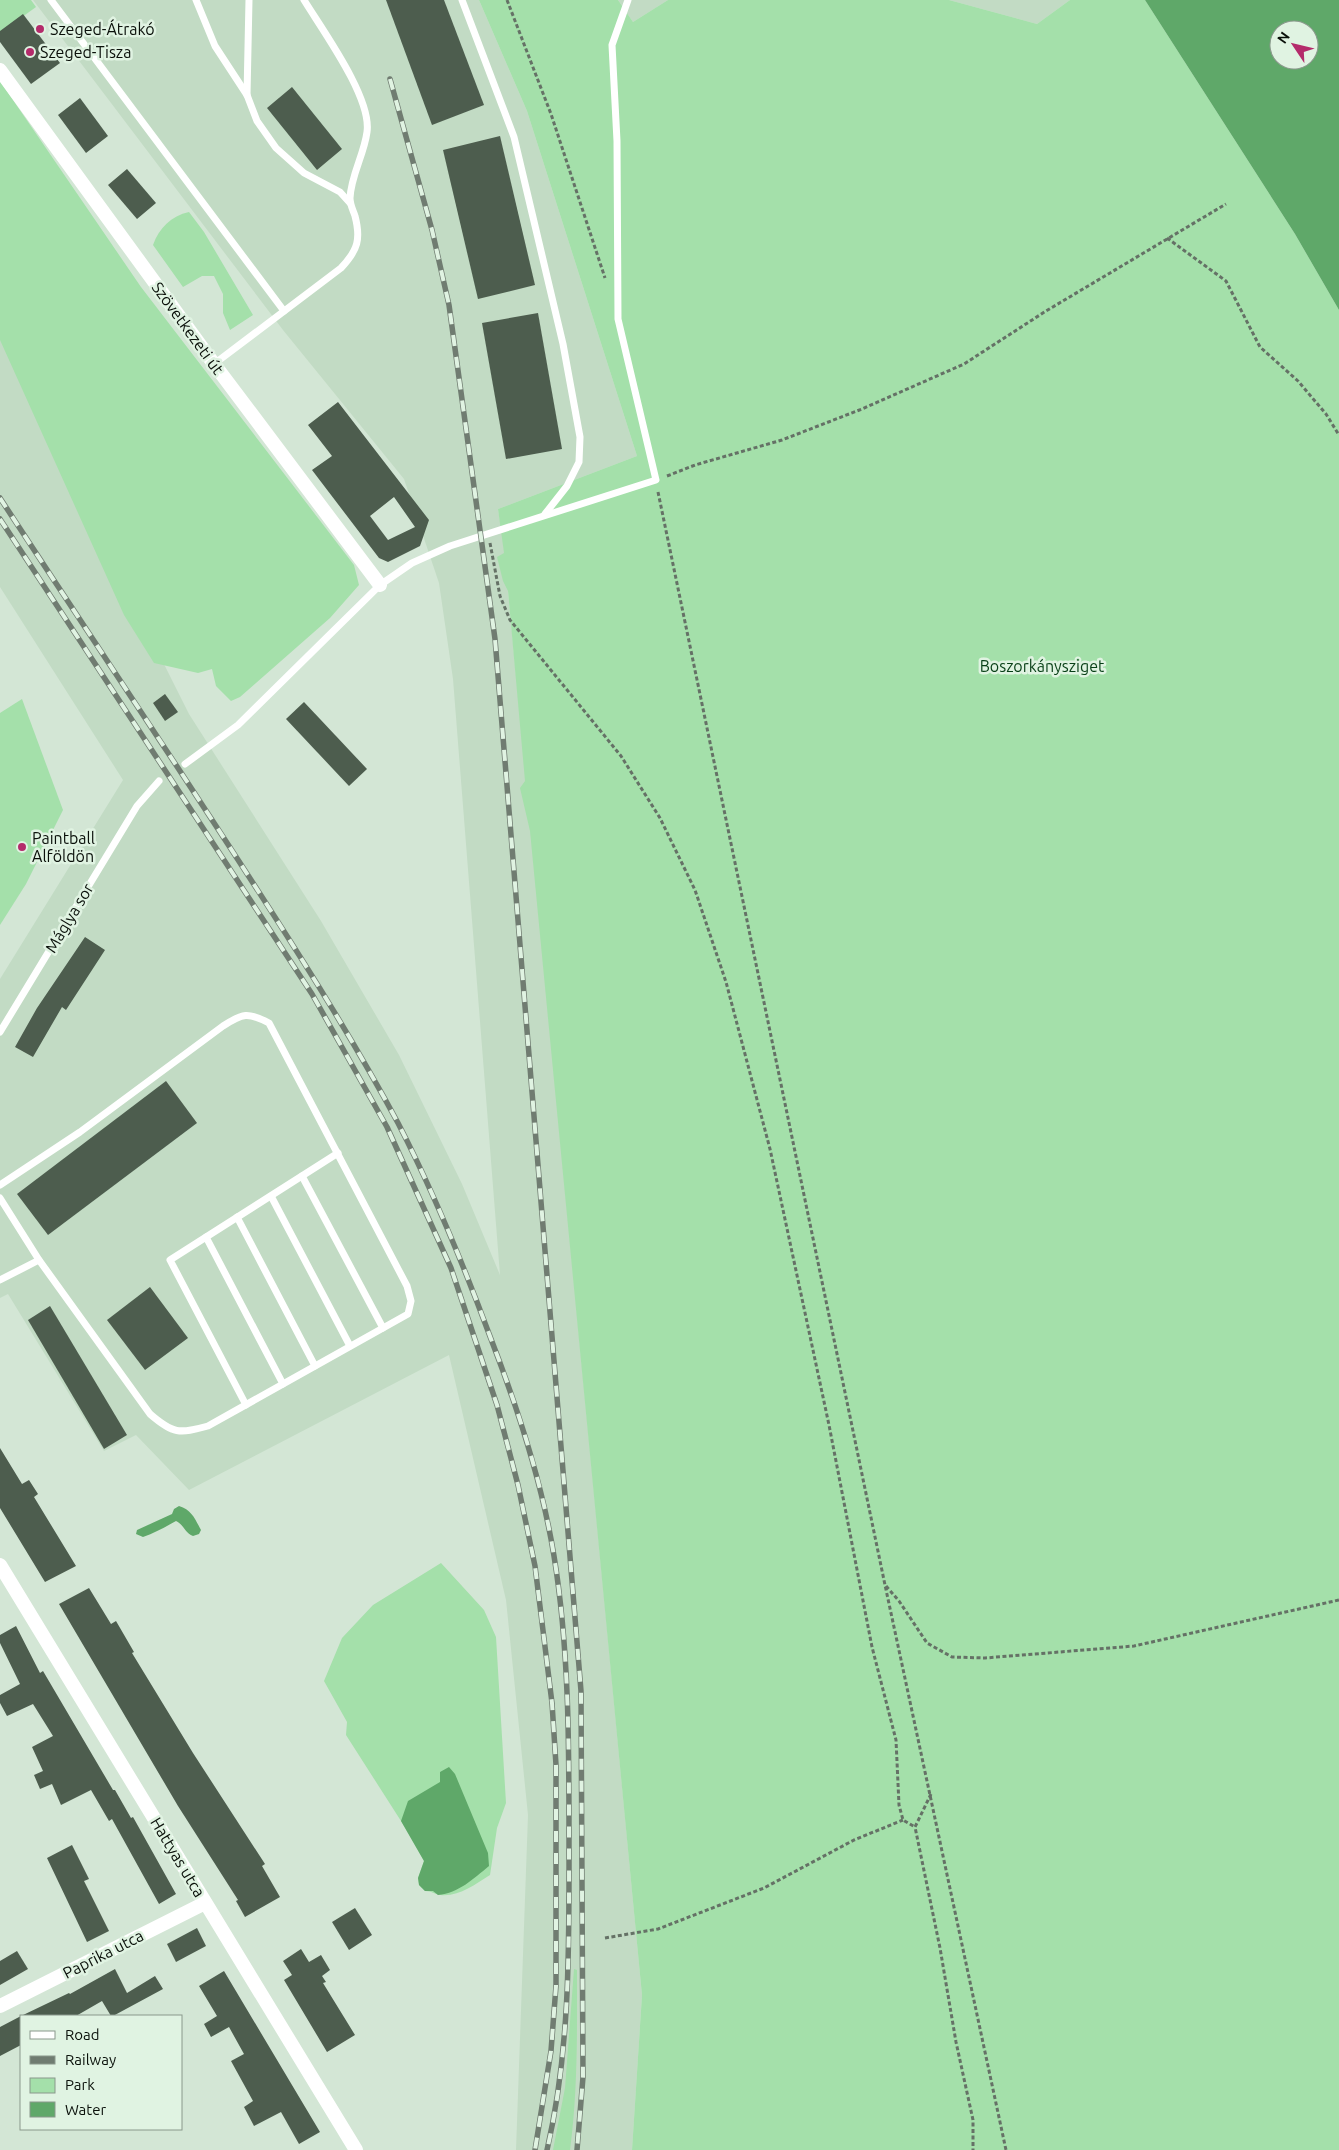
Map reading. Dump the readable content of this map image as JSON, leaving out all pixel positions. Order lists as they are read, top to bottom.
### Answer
{
  "streets": {
    "street": ["Szövetkezeti út", "Hattyas utca", "Paprika utca"],
    "lane": ["Máglya sor"]
  },
  "crossings": [
    ["Hattyas utca", "Paprika utca"]
  ],
  "parks": ["Boszorkánysziget"],
  "places": ["Szeged-Átrakó", "Szeged-Tisza", "Paintball Alföldön"],
  "legend": [
    "Road",
    "Railway",
    "Park",
    "Water"
  ],
  "north": "top left"
}
